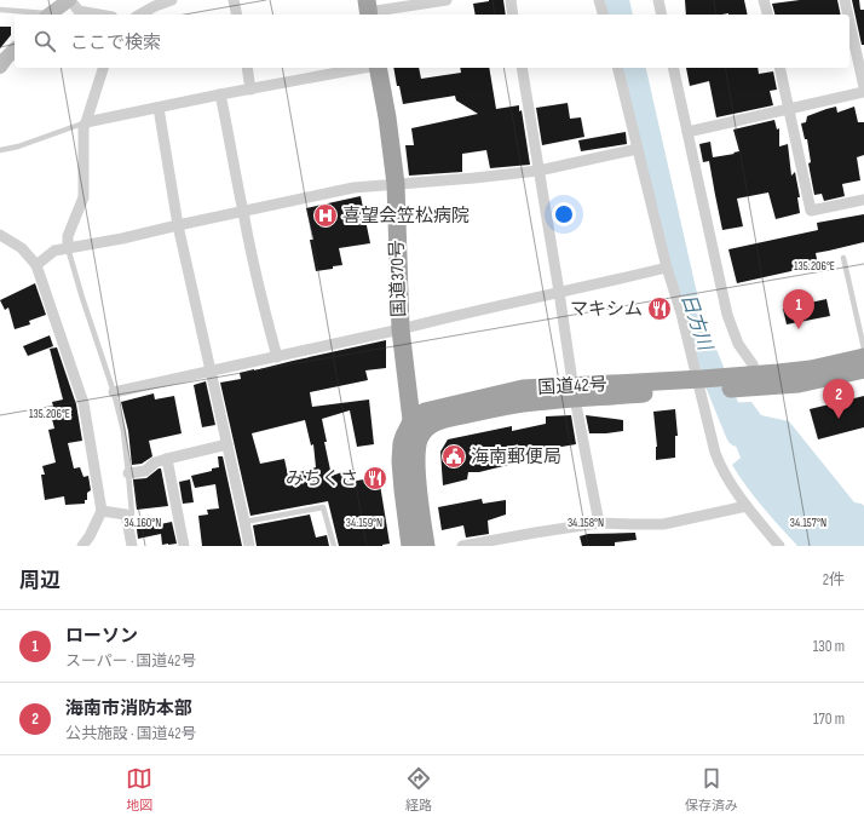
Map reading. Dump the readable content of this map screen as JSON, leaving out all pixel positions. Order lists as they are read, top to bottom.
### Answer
{
  "streets": {
    "highway": ["国道370号", "国道42号"]
  },
  "crossings": [
    ["国道370号", "国道42号"]
  ],
  "water": ["日方川"],
  "places": {
    "hospital": ["喜望会笠松病院"],
    "restaurant": ["マキシム", "みちくさ"],
    "public building": ["海南郵便局"]
  },
  "page": {
    "search": "ここで検索",
    "pins": ["1", "2"],
    "heading": ["周辺", "2件"],
    "list": [
      {
        "mark": "1",
        "name": "ローソン",
        "note": "スーパー · 国道42号",
        "value": "130 m"
      },
      {
        "mark": "2",
        "name": "海南市消防本部",
        "note": "公共施設 · 国道42号",
        "value": "170 m"
      }
    ],
    "nav": ["地図", "経路", "保存済み"]
  },
  "coordinates": [
    "135.206°E",
    "34.160°N",
    "34.159°N",
    "34.158°N",
    "34.157°N"
  ]
}
